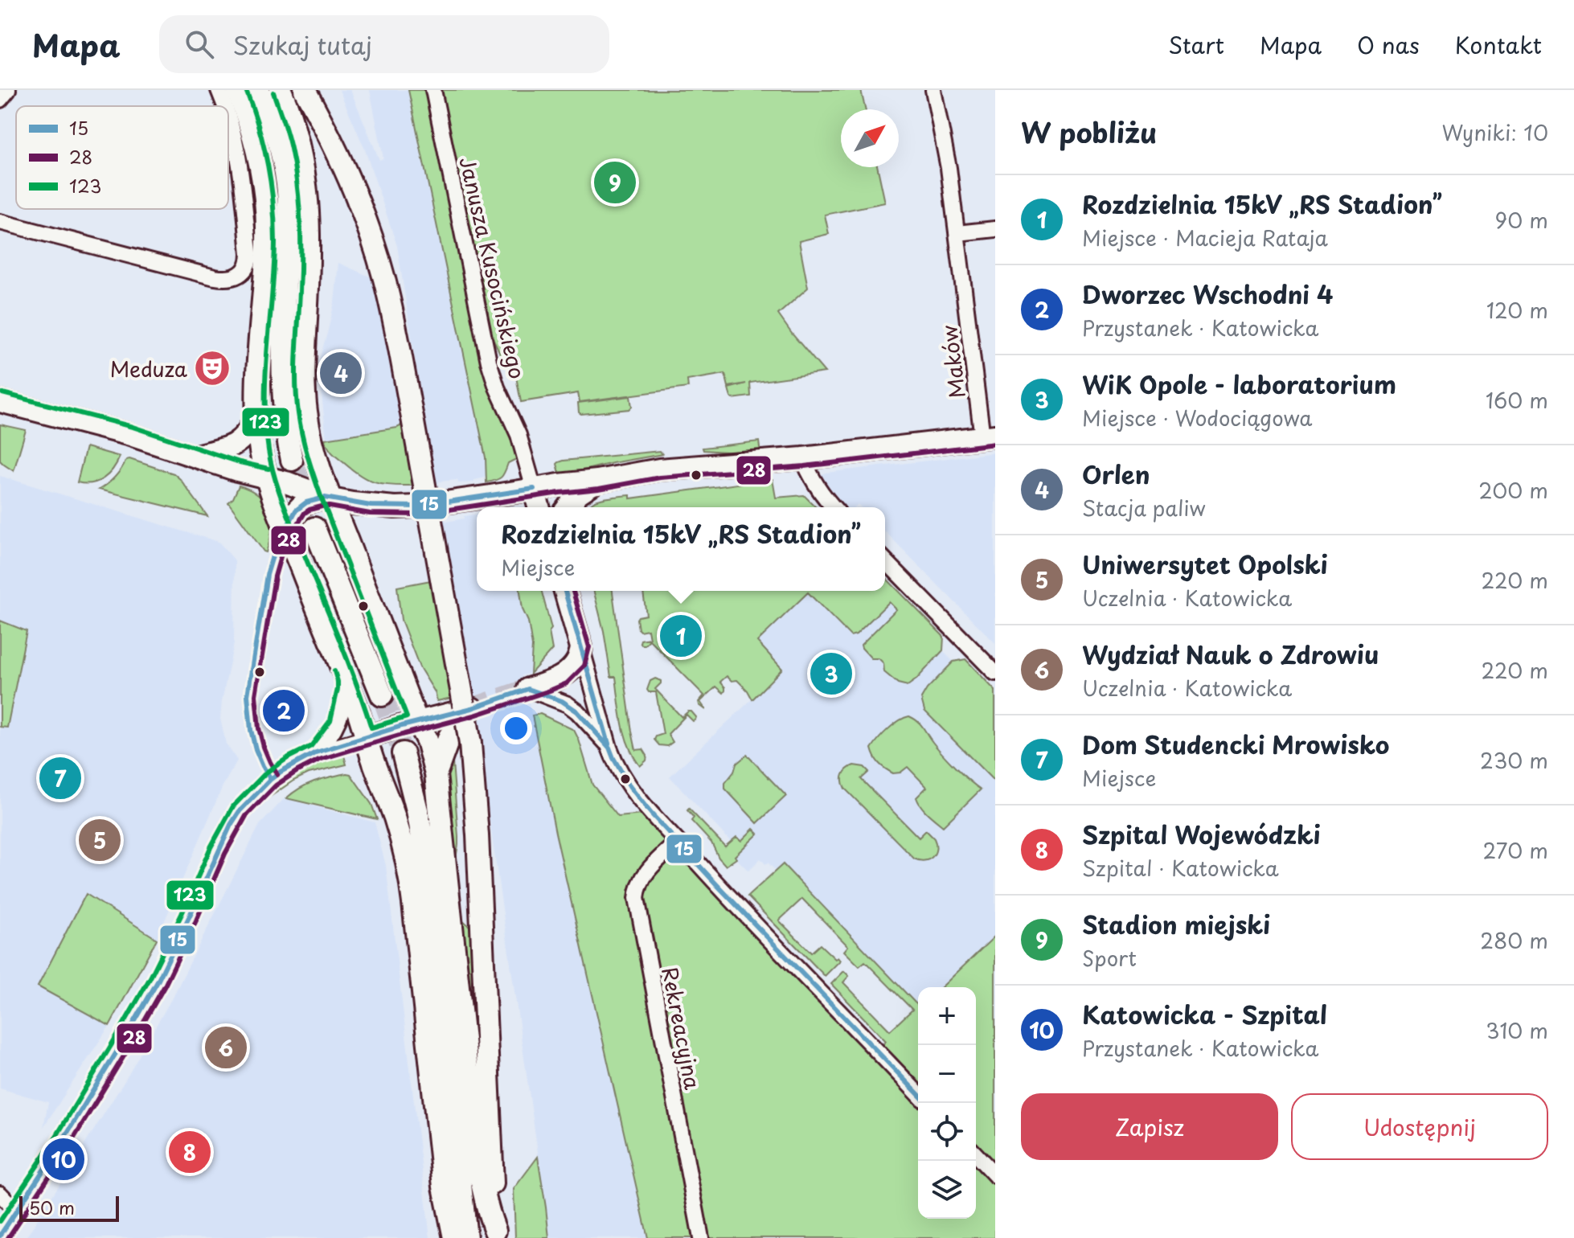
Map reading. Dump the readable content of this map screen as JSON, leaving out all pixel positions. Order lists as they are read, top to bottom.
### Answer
{
  "streets": {
    "street": ["Janusza Kusocińskiego", "Maków", "Rekreacyjna"]
  },
  "places": {
    "theatre": ["Meduza"]
  },
  "lines": ["transit line 123", "transit line 28", "transit line 15"],
  "legend": ["15", "28", "123"],
  "scale_bar": "50 m",
  "north": "top right",
  "page": {
    "header": "Mapa",
    "search": "Szukaj tutaj",
    "nav": [
      "Start",
      "Mapa",
      "O nas",
      "Kontakt"
    ],
    "heading": ["W pobliżu", "Wyniki: 10"],
    "pins": [
      "9",
      "4",
      "1",
      "3",
      "2",
      "7",
      "5",
      "6",
      "8",
      "10"
    ],
    "list": [
      {
        "mark": "1",
        "name": "Rozdzielnia 15kV „RS Stadion”",
        "note": "Miejsce · Macieja Rataja",
        "value": "90 m"
      },
      {
        "mark": "2",
        "name": "Dworzec Wschodni 4",
        "note": "Przystanek · Katowicka",
        "value": "120 m"
      },
      {
        "mark": "3",
        "name": "WiK Opole - laboratorium",
        "note": "Miejsce · Wodociągowa",
        "value": "160 m"
      },
      {
        "mark": "4",
        "name": "Orlen",
        "note": "Stacja paliw",
        "value": "200 m"
      },
      {
        "mark": "5",
        "name": "Uniwersytet Opolski",
        "note": "Uczelnia · Katowicka",
        "value": "220 m"
      },
      {
        "mark": "6",
        "name": "Wydział Nauk o Zdrowiu",
        "note": "Uczelnia · Katowicka",
        "value": "220 m"
      },
      {
        "mark": "7",
        "name": "Dom Studencki Mrowisko",
        "note": "Miejsce",
        "value": "230 m"
      },
      {
        "mark": "8",
        "name": "Szpital Wojewódzki",
        "note": "Szpital · Katowicka",
        "value": "270 m"
      },
      {
        "mark": "9",
        "name": "Stadion miejski",
        "note": "Sport",
        "value": "280 m"
      },
      {
        "mark": "10",
        "name": "Katowicka - Szpital",
        "note": "Przystanek · Katowicka",
        "value": "310 m"
      }
    ],
    "popup": ["Rozdzielnia 15kV „RS Stadion”", "Miejsce"],
    "map_buttons": ["+", "−"],
    "buttons": ["Zapisz", "Udostępnij"],
    "scale": "50 m"
  }
}
